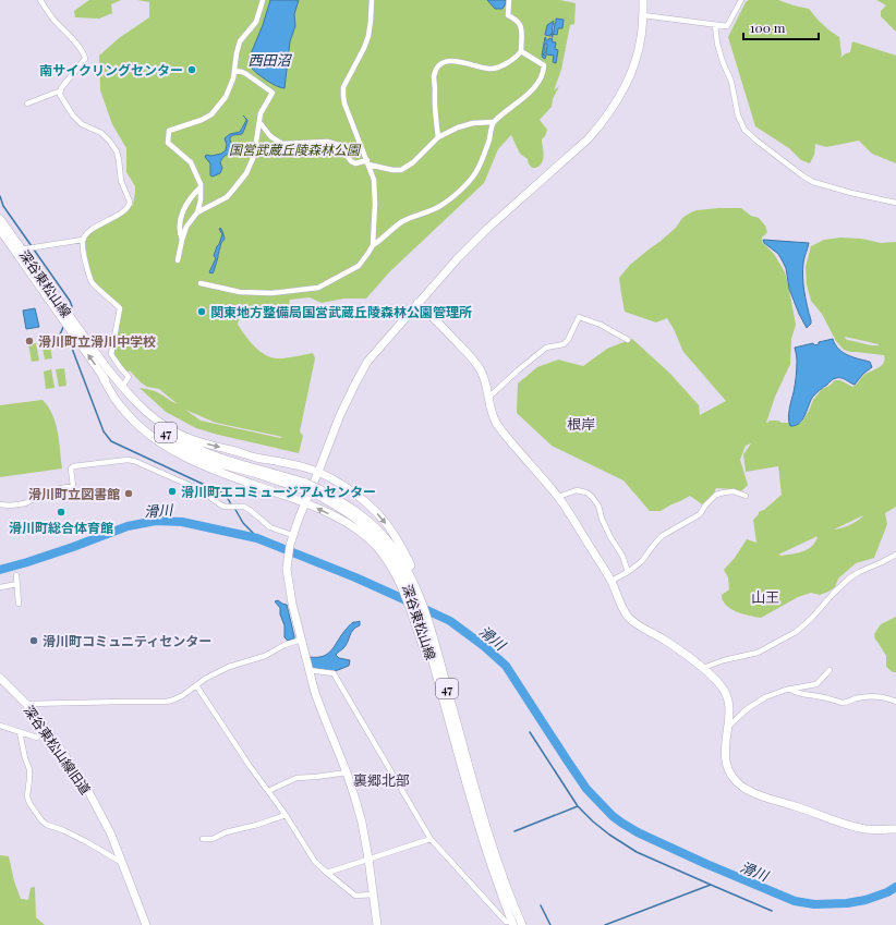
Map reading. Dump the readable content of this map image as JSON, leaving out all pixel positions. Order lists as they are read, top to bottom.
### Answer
{
  "streets": {
    "main road": ["深谷東松山線", "47", "深谷東松山線旧道"]
  },
  "districts": ["根岸", "山王", "裏郷北部"],
  "water": ["西田沼", "滑川"],
  "parks": ["国営武蔵丘陵森林公園"],
  "places": [
    "南サイクリングセンター",
    "関東地方整備局国営武蔵丘陵森林公園管理所",
    "滑川町立滑川中学校",
    "滑川町エコミュージアムセンター",
    "滑川町立図書館",
    "滑川町総合体育館",
    "滑川町コミュニティセンター"
  ],
  "scale_bar": "100 m"
}
